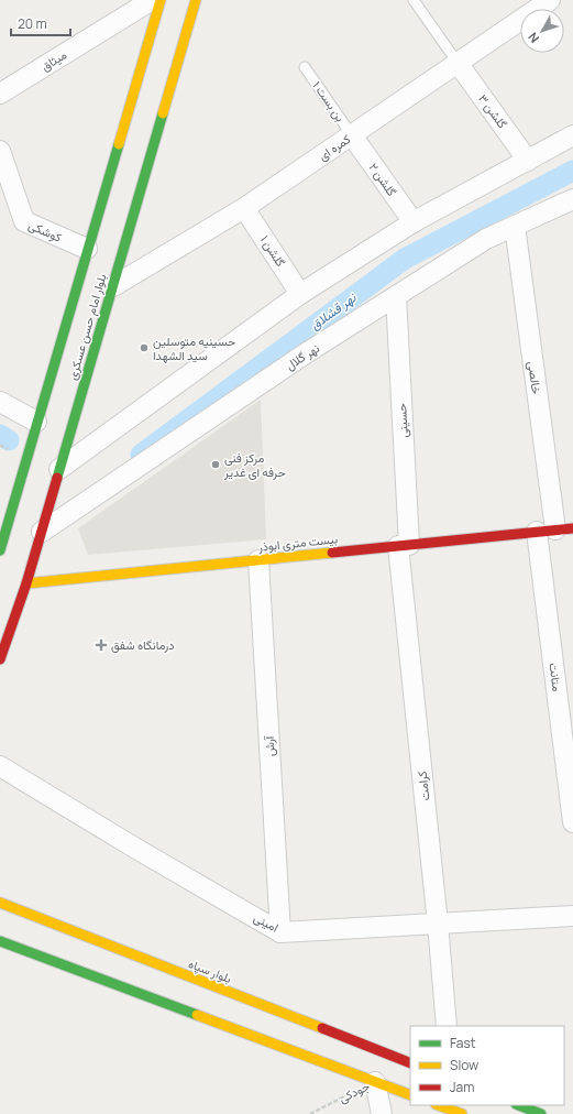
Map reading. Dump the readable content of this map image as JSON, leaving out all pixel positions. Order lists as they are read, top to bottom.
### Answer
{
  "streets": {
    "main road": ["بلوار امام حسن عسکری", "بیست متری ابوذر", "بلوار سپاه"],
    "street": [
      "میثاق",
      "گلشن ۳",
      "کمره ای",
      "گلشن ۲",
      "کوشکی",
      "گلشن ۱",
      "نهر گلال",
      "خالصی",
      "حسینی",
      "متانت",
      "آرش",
      "کرامت",
      "امینی"
    ],
    "lane": ["بن بست ۱"],
    "path": ["جودکی"]
  },
  "crossings": [
    ["بن بست ۱", "کمره ای"],
    ["بن بست ۱", "گلشن ۲"],
    ["گلشن ۳", "کمره ای"],
    ["کمره ای", "گلشن ۲"],
    ["کمره ای", "گلشن ۱"],
    ["کمره ای", "بلوار امام حسن عسکری"],
    ["کوشکی", "بلوار امام حسن عسکری"],
    ["بلوار امام حسن عسکری", "نهر گلال"],
    ["بلوار امام حسن عسکری", "بیست متری ابوذر"],
    ["نهر گلال", "خالصی"],
    ["نهر گلال", "حسینی"],
    ["خالصی", "بیست متری ابوذر"],
    ["خالصی", "متانت"],
    ["حسینی", "بیست متری ابوذر"],
    ["حسینی", "کرامت"],
    ["بیست متری ابوذر", "متانت"],
    ["بیست متری ابوذر", "آرش"],
    ["بیست متری ابوذر", "کرامت"],
    ["آرش", "امینی"],
    ["کرامت", "امینی"]
  ],
  "water": ["نهر قشلاق"],
  "places": {
    "other": ["حسینیه متوسلین سید الشهدا", "مرکز فنی حرفه ای غدیر"],
    "health": ["درمانگاه شفق"]
  },
  "legend": ["Fast", "Slow", "Jam"],
  "scale_bar": "20 m",
  "north": "bottom left"
}
